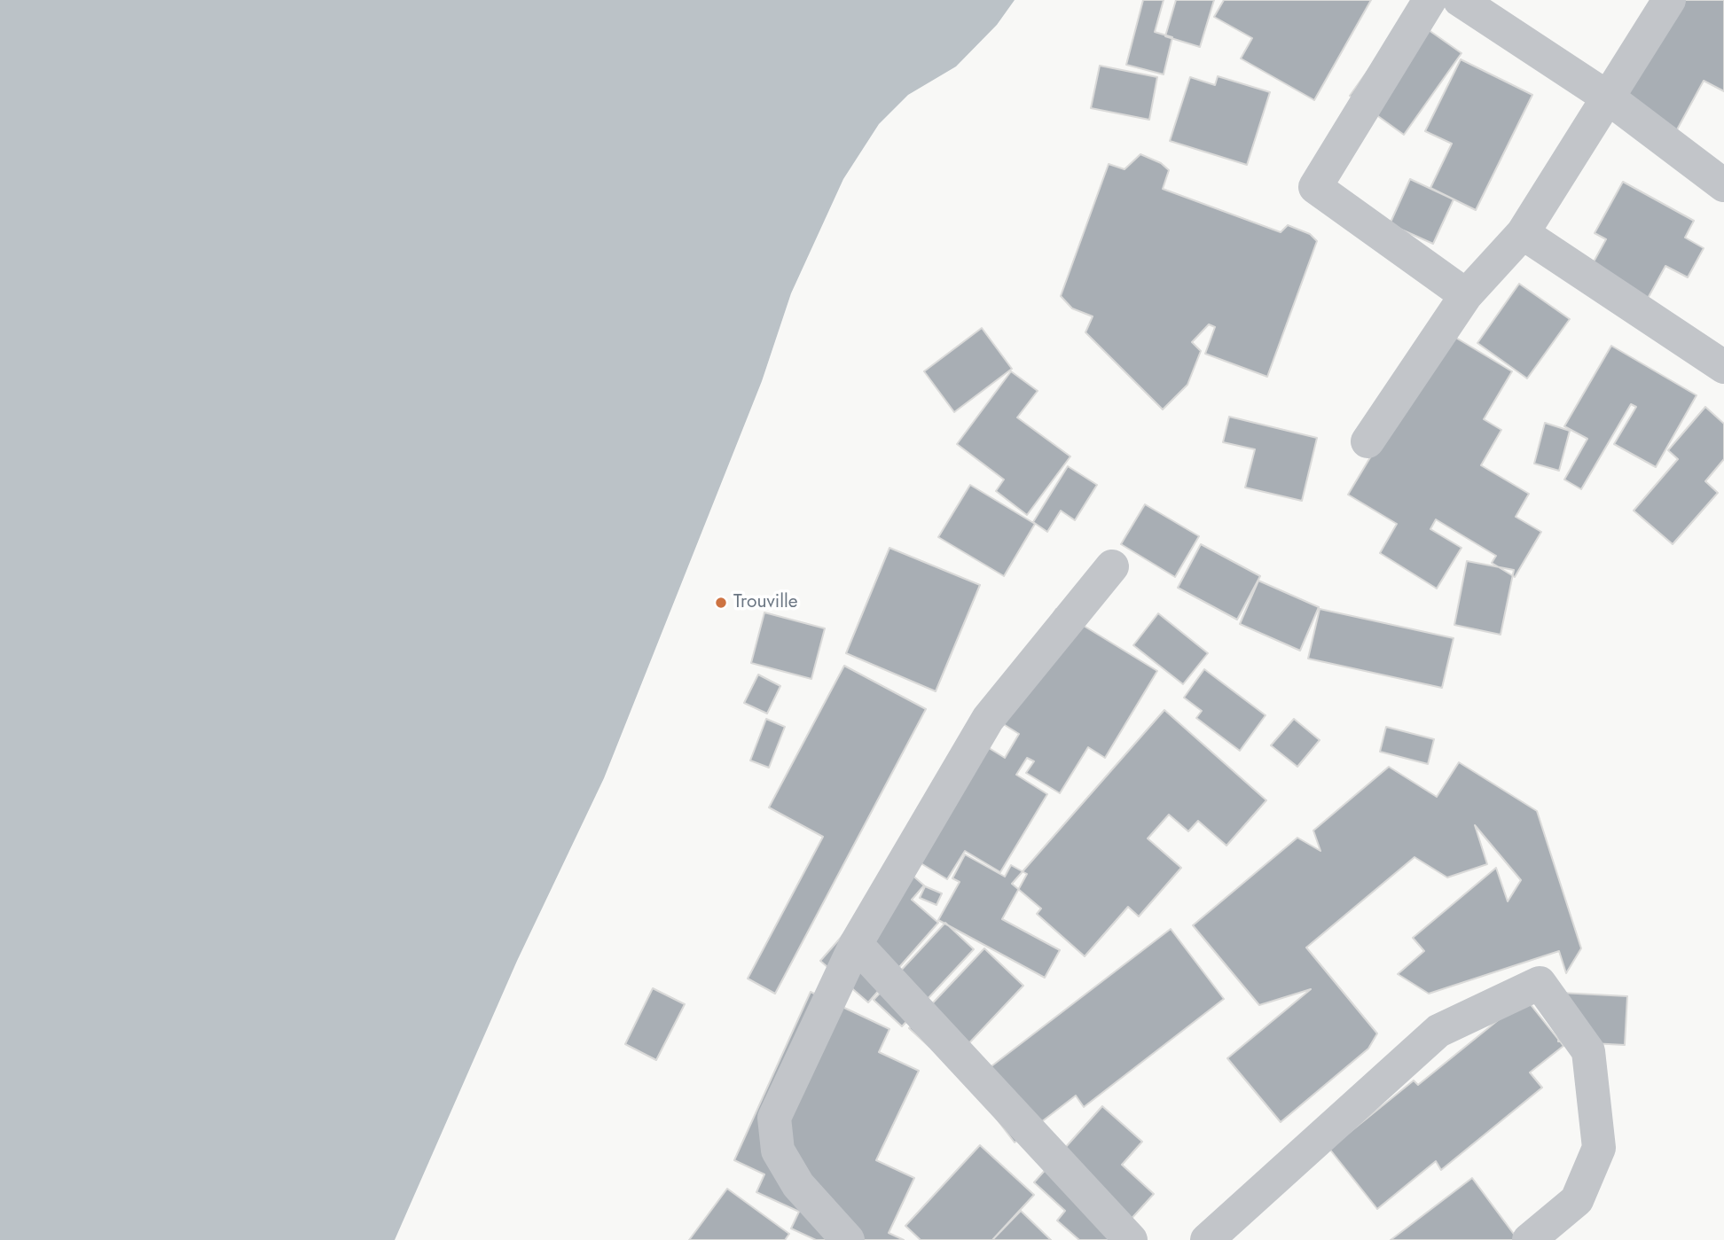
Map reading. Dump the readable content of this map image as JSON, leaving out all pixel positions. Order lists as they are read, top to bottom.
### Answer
{
  "places": ["Trouville"]
}
